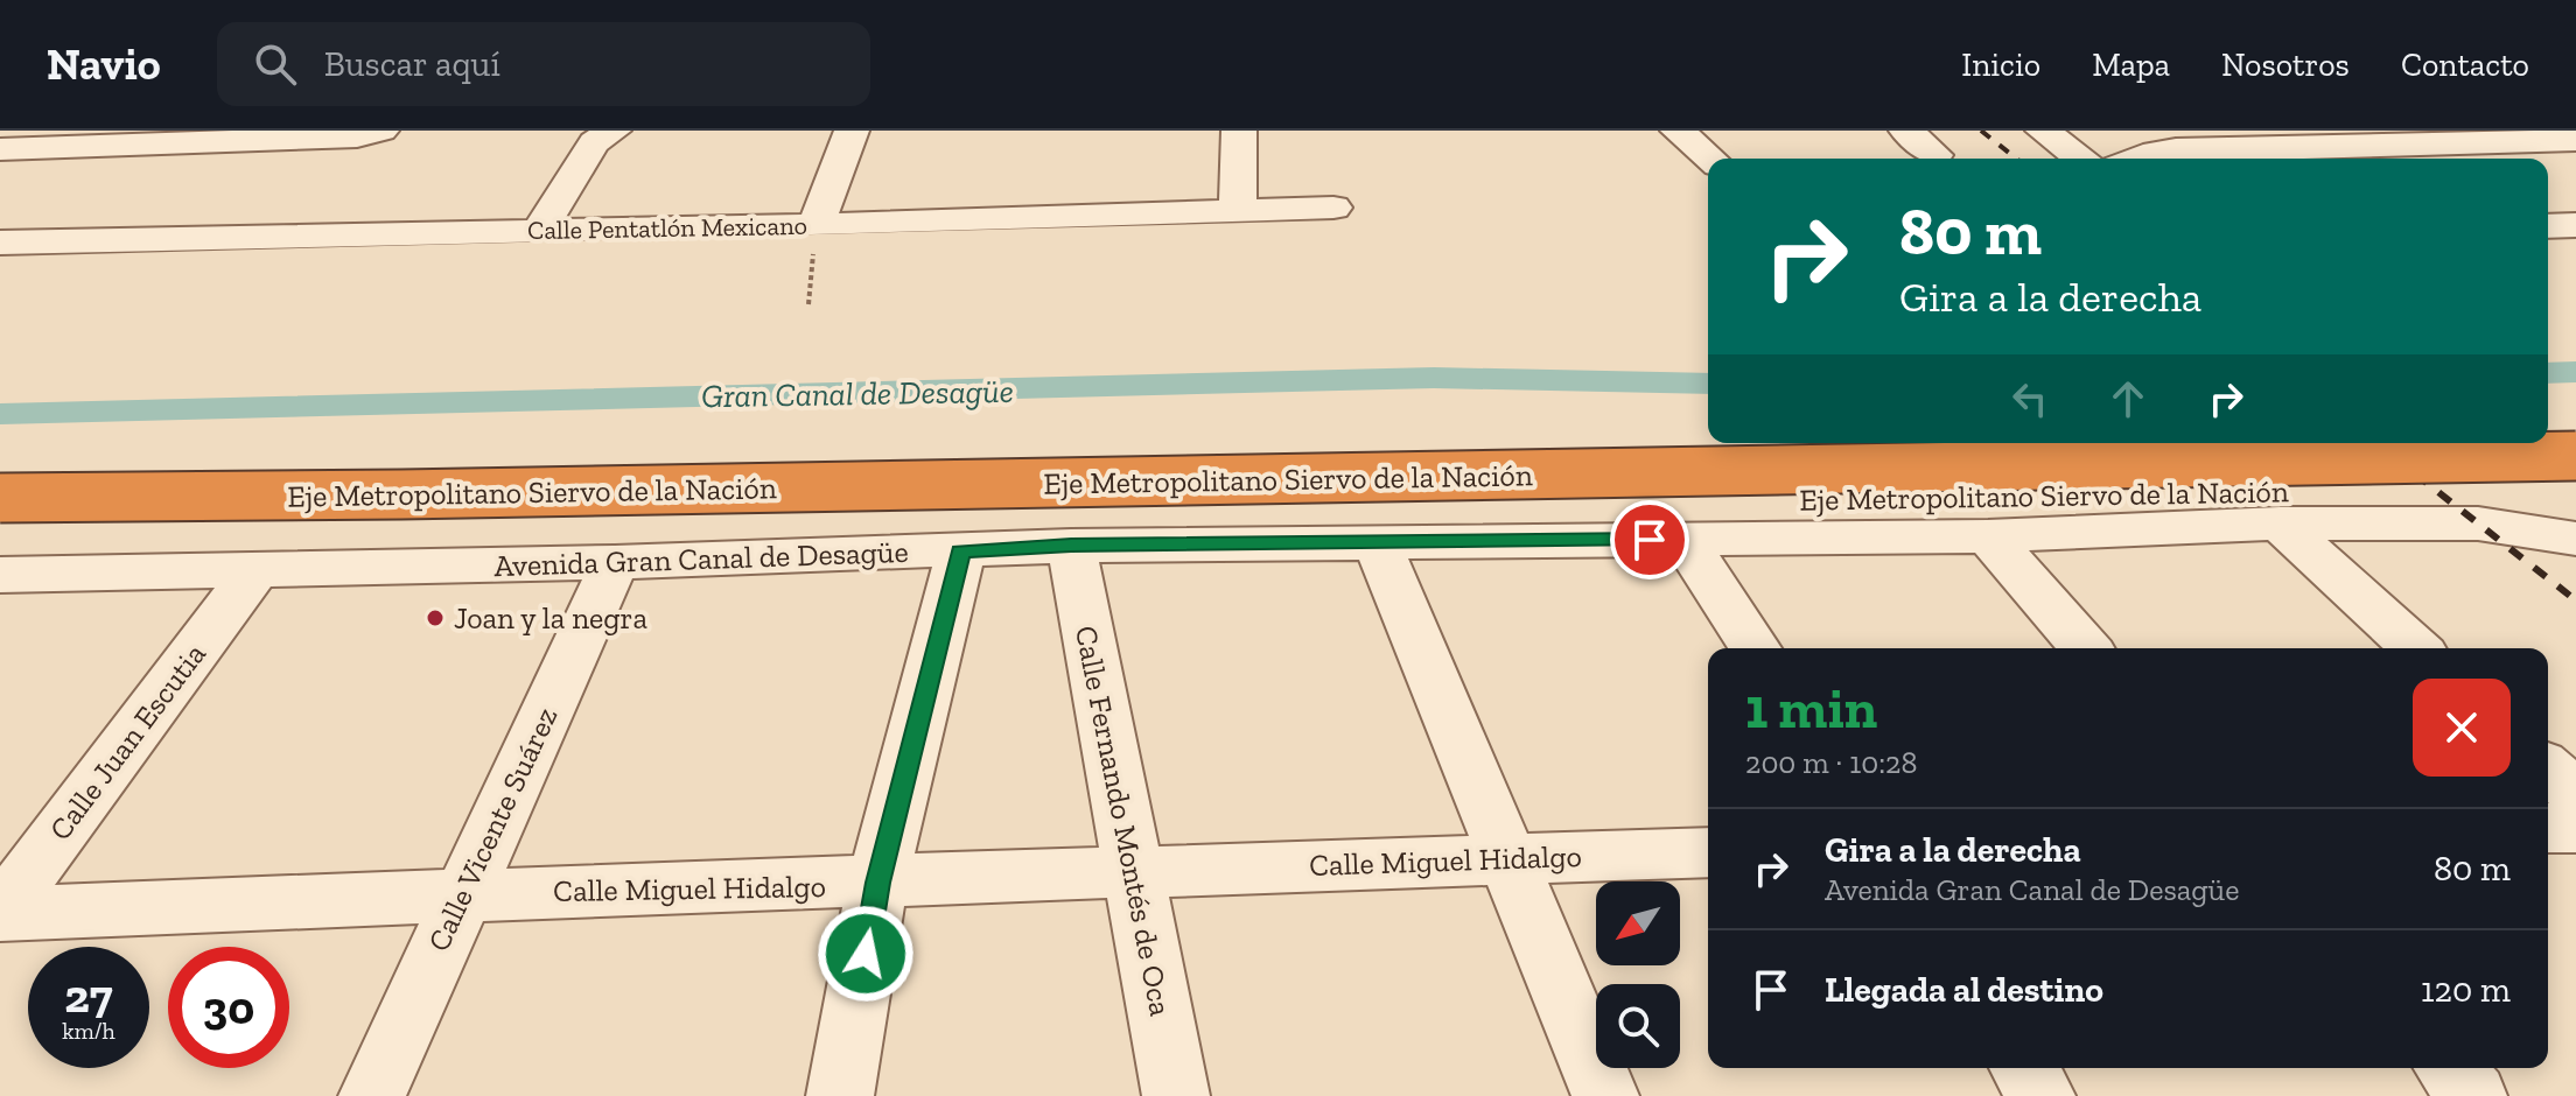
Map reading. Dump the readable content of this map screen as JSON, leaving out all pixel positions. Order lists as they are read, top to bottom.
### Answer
{
  "streets": {
    "highway": ["Eje Metropolitano Siervo de la Nación"],
    "street": [
      "Calle Pentatlón Mexicano",
      "Avenida Gran Canal de Desagüe",
      "Calle Juan Escutia",
      "Calle Fernando Montés de Oca",
      "Calle Vicente Suárez",
      "Calle Miguel Hidalgo"
    ]
  },
  "crossings": [
    ["Avenida Gran Canal de Desagüe", "Calle Juan Escutia"],
    ["Avenida Gran Canal de Desagüe", "Calle Fernando Montés de Oca"],
    ["Avenida Gran Canal de Desagüe", "Calle Vicente Suárez"],
    ["Calle Juan Escutia", "Calle Miguel Hidalgo"],
    ["Calle Fernando Montés de Oca", "Calle Miguel Hidalgo"],
    ["Calle Vicente Suárez", "Calle Miguel Hidalgo"]
  ],
  "water": ["Gran Canal de Desagüe"],
  "places": ["Joan y la negra"],
  "north": "bottom left",
  "page": {
    "header": "Navio",
    "search": "Buscar aquí",
    "nav": [
      "Inicio",
      "Mapa",
      "Nosotros",
      "Contacto"
    ],
    "turn": ["80 m", "Gira a la derecha"],
    "heading": ["1 min", "200 m · 10:28"],
    "list": [
      {
        "name": "Gira a la derecha",
        "note": "Avenida Gran Canal de Desagüe",
        "value": "80 m"
      },
      {
        "name": "Llegada al destino",
        "value": "120 m"
      }
    ],
    "speed": "27 km/h",
    "limit": "30"
  }
}
